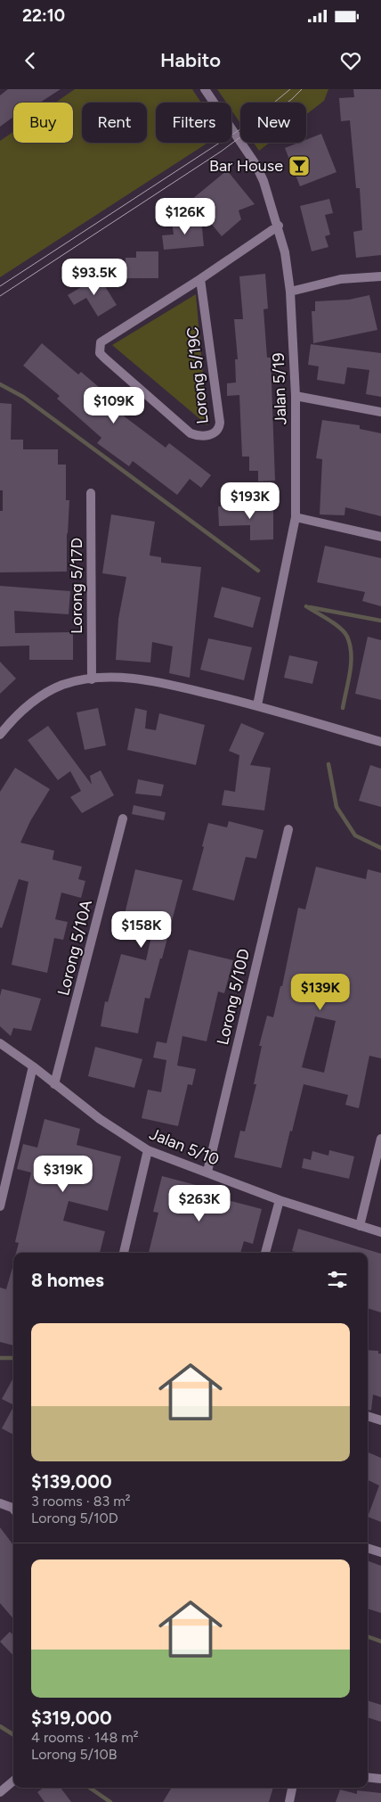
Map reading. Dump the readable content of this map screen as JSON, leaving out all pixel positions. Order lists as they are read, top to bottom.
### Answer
{
  "streets": {
    "street": [
      "Lorong 5/19C",
      "Jalan 5/19",
      "Lorong 5/17D",
      "Lorong 5/10A",
      "Lorong 5/10D",
      "Jalan 5/10"
    ]
  },
  "crossings": [
    ["Lorong 5/19C", "Jalan 5/19"],
    ["Lorong 5/10A", "Jalan 5/10"],
    ["Lorong 5/10D", "Jalan 5/10"]
  ],
  "places": {
    "bar": ["Bar House"]
  },
  "page": {
    "status": "22:10",
    "header": "Habito",
    "chip": [
      "Buy",
      "Rent",
      "Filters",
      "New"
    ],
    "price": [
      "$126K",
      "$93.5K",
      "$109K",
      "$193K",
      "$158K",
      "$139K",
      "$319K",
      "$263K"
    ],
    "heading": "8 homes",
    "list": [
      {
        "name": "$139,000",
        "note": "3 rooms · 83 m² · Lorong 5/10D"
      },
      {
        "name": "$319,000",
        "note": "4 rooms · 148 m² · Lorong 5/10B"
      }
    ]
  }
}
